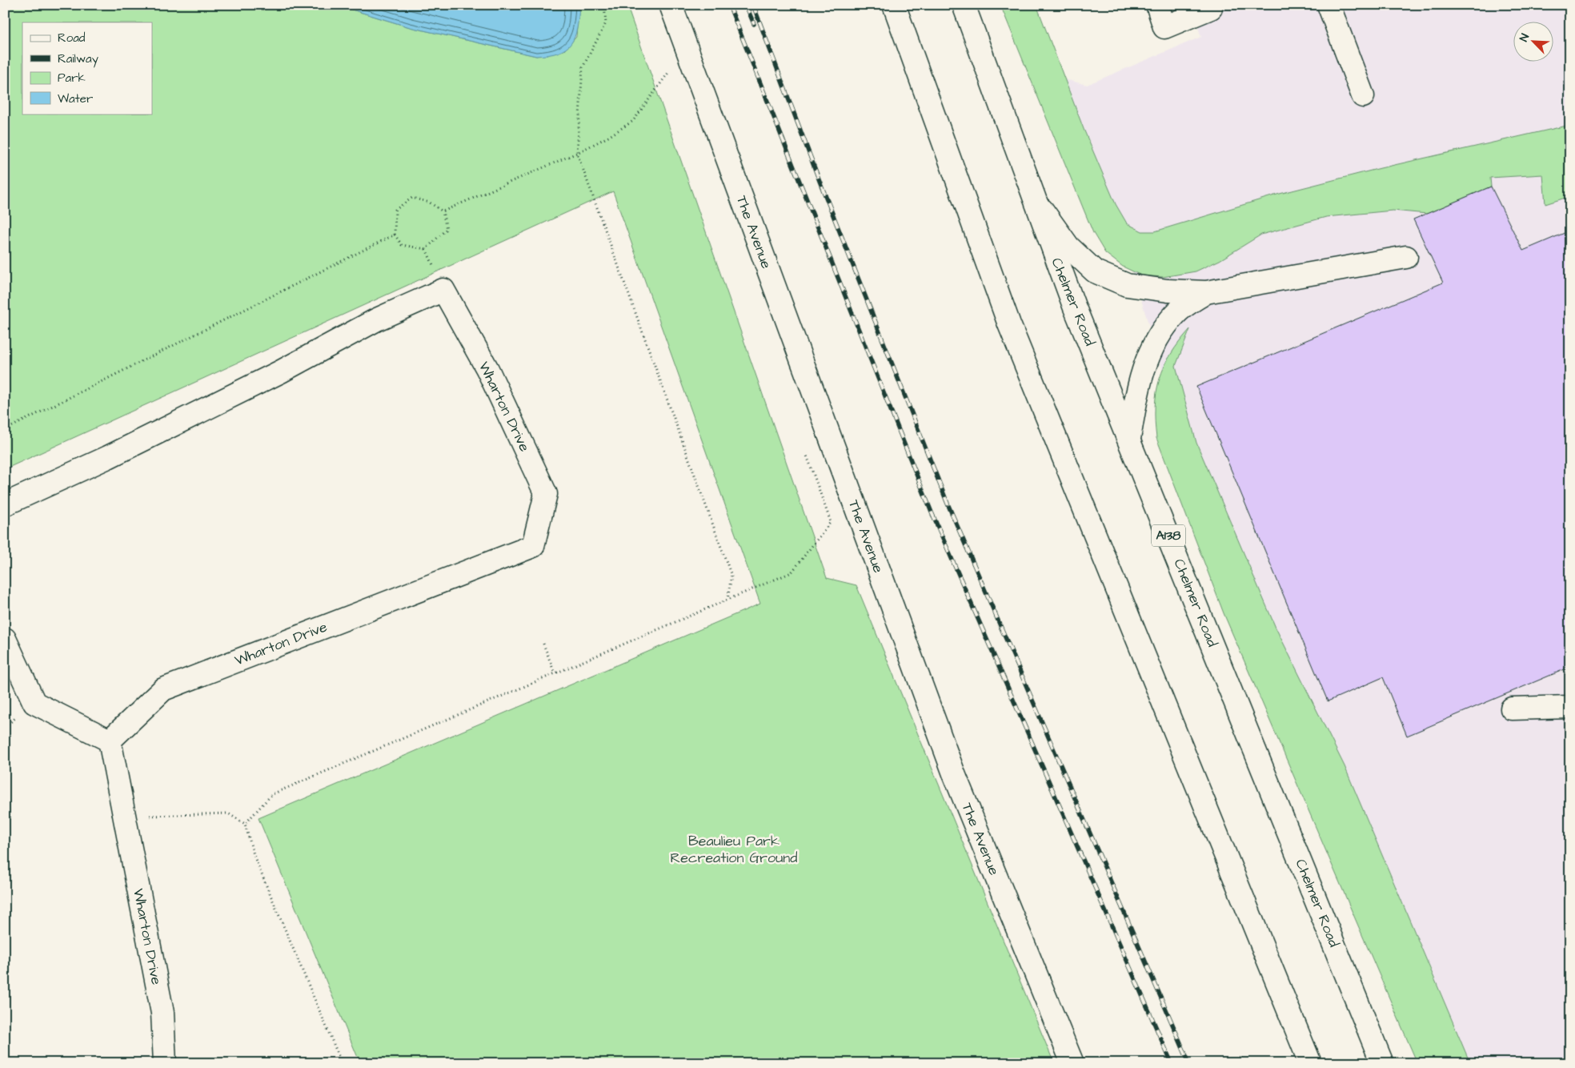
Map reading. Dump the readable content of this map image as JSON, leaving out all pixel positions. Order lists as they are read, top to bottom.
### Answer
{
  "streets": {
    "street": [
      "The Avenue",
      "Chelmer Road",
      "Wharton Drive",
      "A138"
    ]
  },
  "parks": ["Beaulieu Park Recreation Ground"],
  "legend": [
    "Road",
    "Railway",
    "Park",
    "Water"
  ],
  "north": "top left"
}
